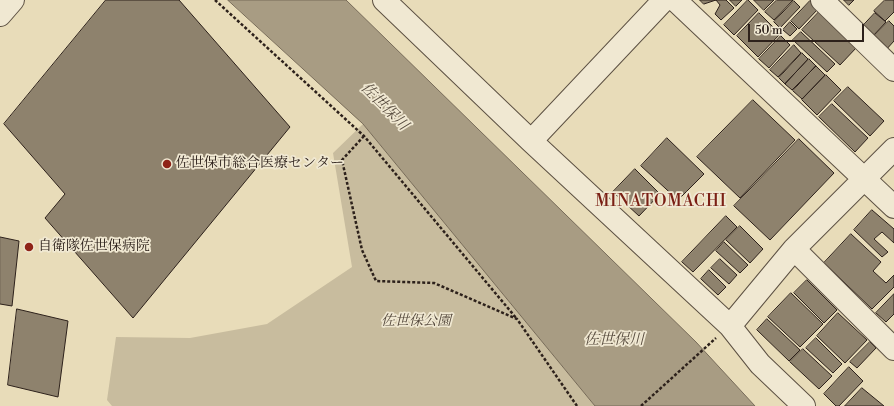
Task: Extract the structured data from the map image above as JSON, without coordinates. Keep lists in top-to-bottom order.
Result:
{
  "districts": ["MINATOMACHI"],
  "water": ["佐世保川"],
  "parks": ["佐世保公園"],
  "places": ["佐世保市総合医療センター", "自衛隊佐世保病院"],
  "scale_bar": "50 m"
}
